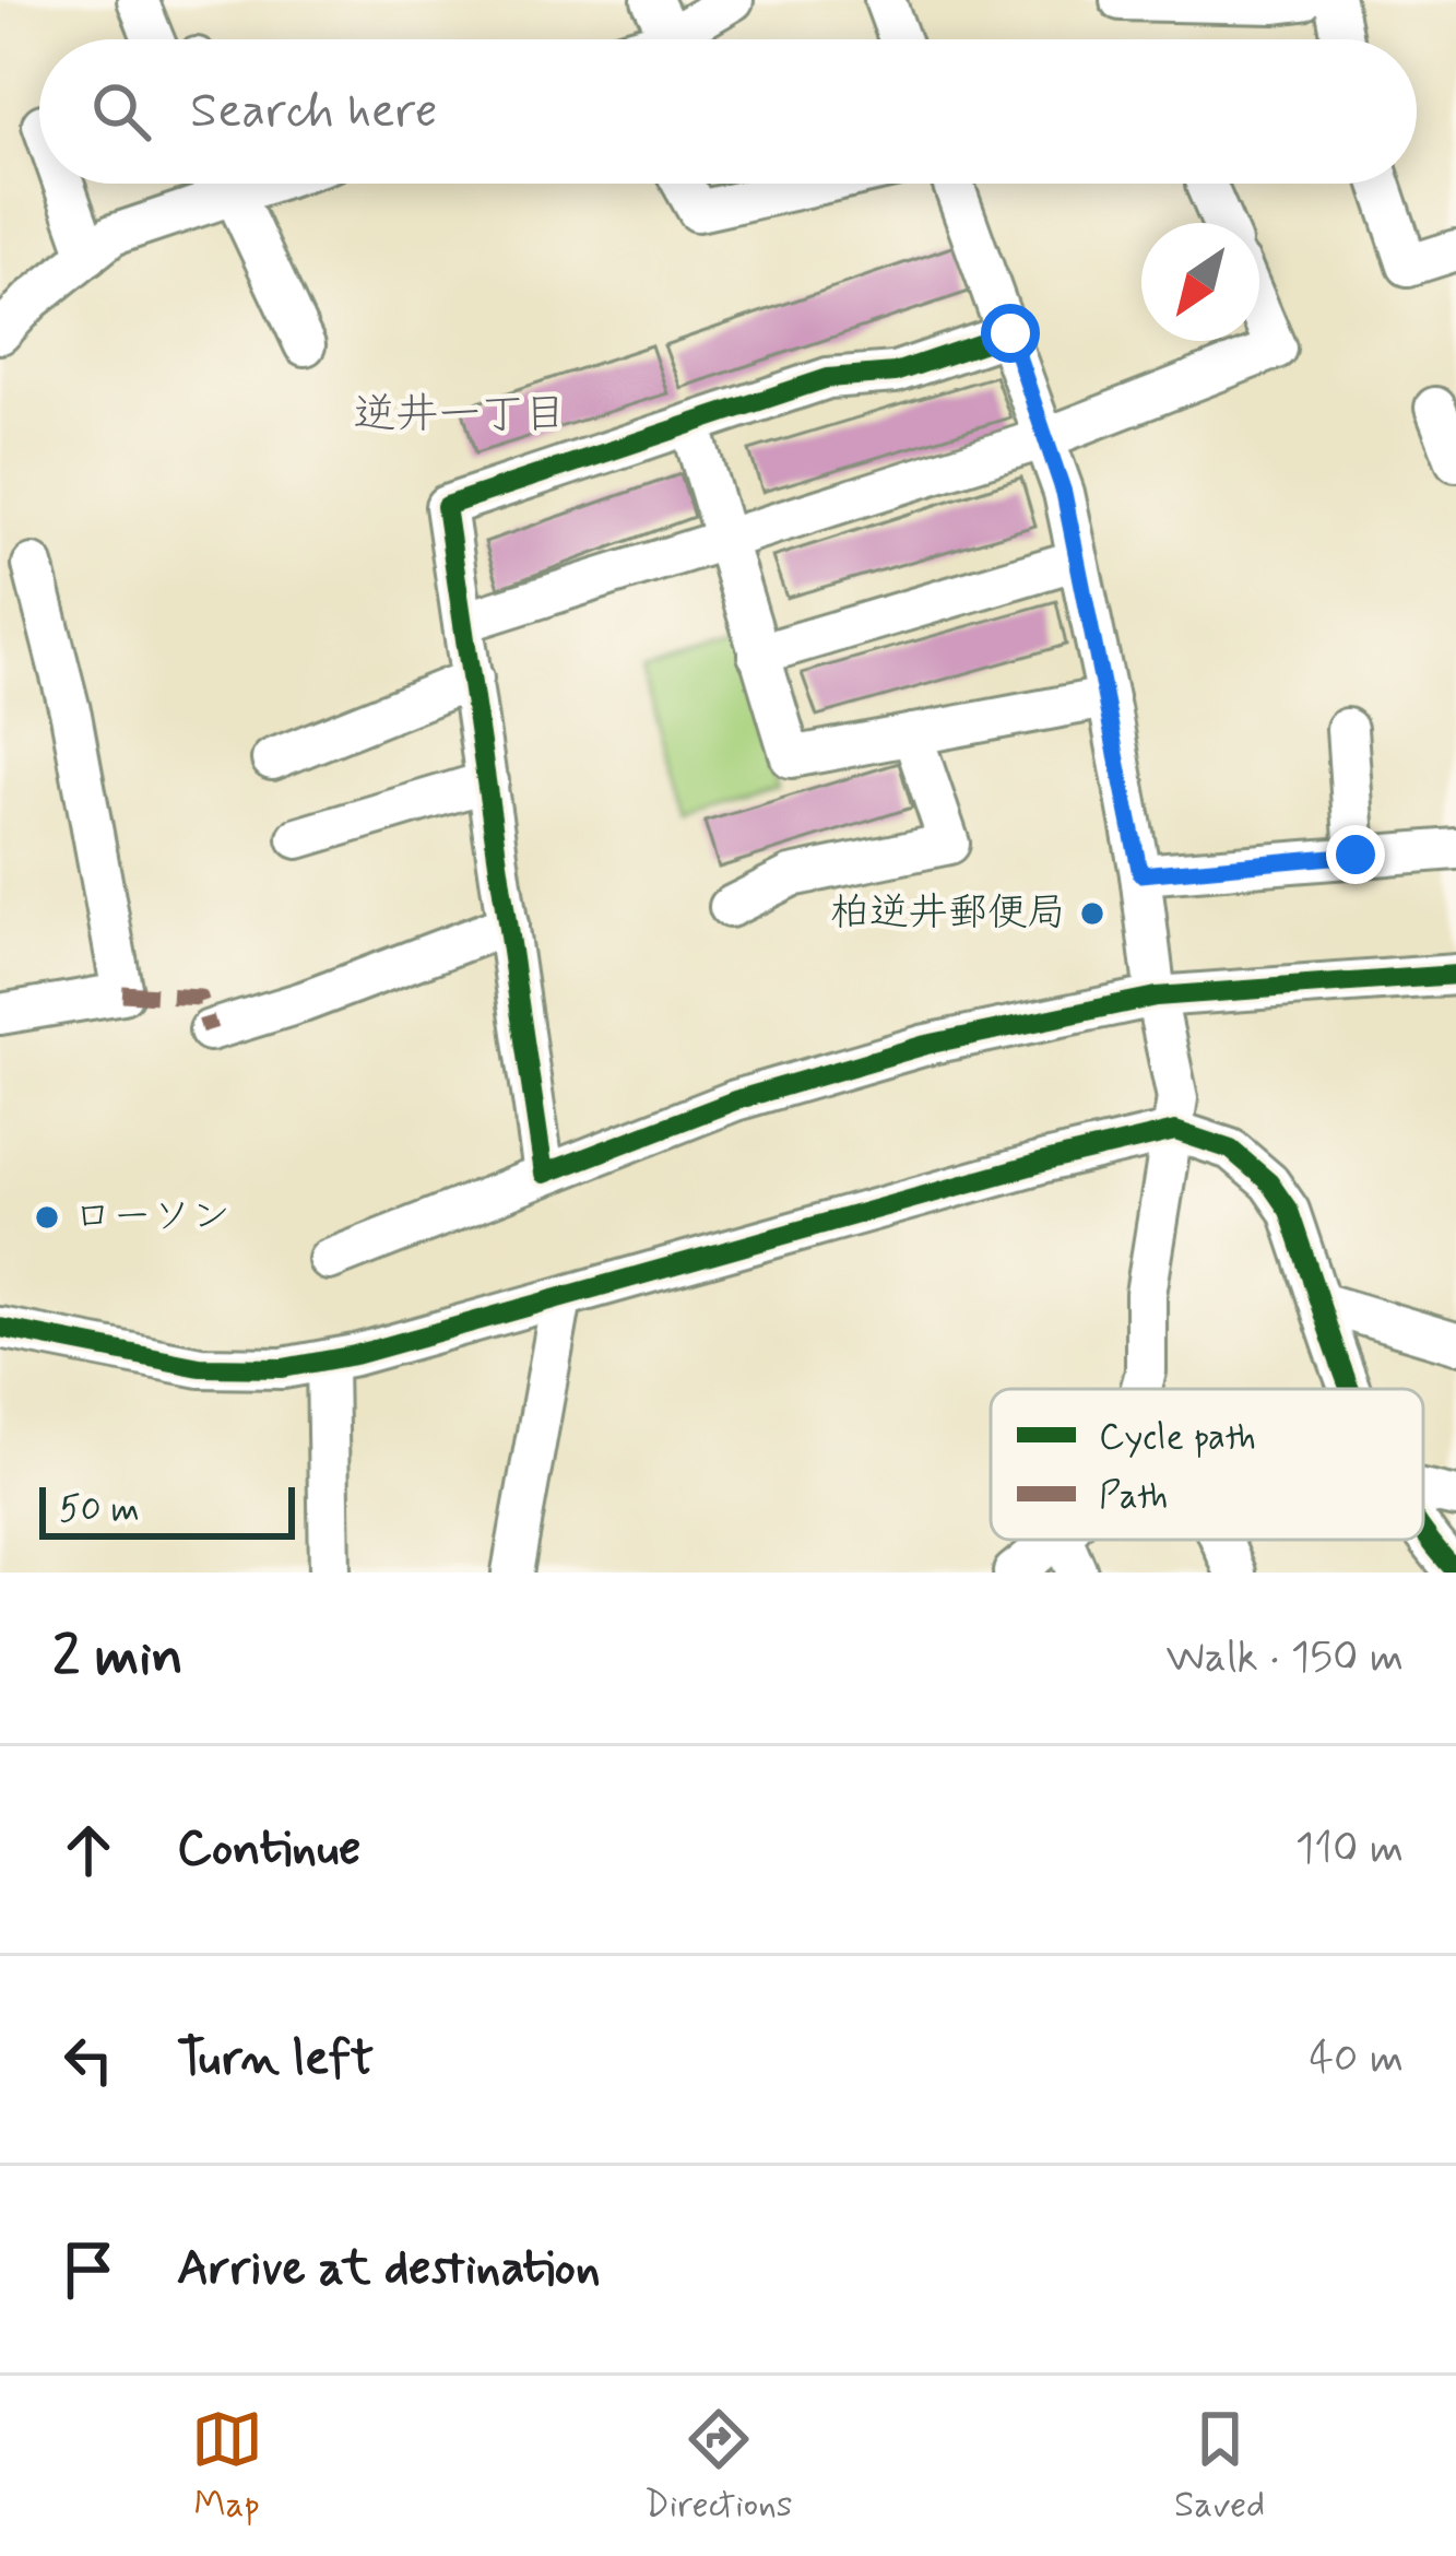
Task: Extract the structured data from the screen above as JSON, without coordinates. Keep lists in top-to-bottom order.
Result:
{
  "districts": ["逆井一丁目"],
  "places": ["柏逆井郵便局", "ローソン"],
  "legend": ["Cycle path", "Path"],
  "scale_bar": "50 m",
  "north": "bottom left",
  "page": {
    "search": "Search here",
    "scale": "50 m",
    "heading": ["2 min", "Walk · 150 m"],
    "list": [
      ["Continue", "110 m"],
      ["Turn left", "40 m"],
      "Arrive at destination"
    ],
    "nav": ["Map", "Directions", "Saved"]
  }
}
